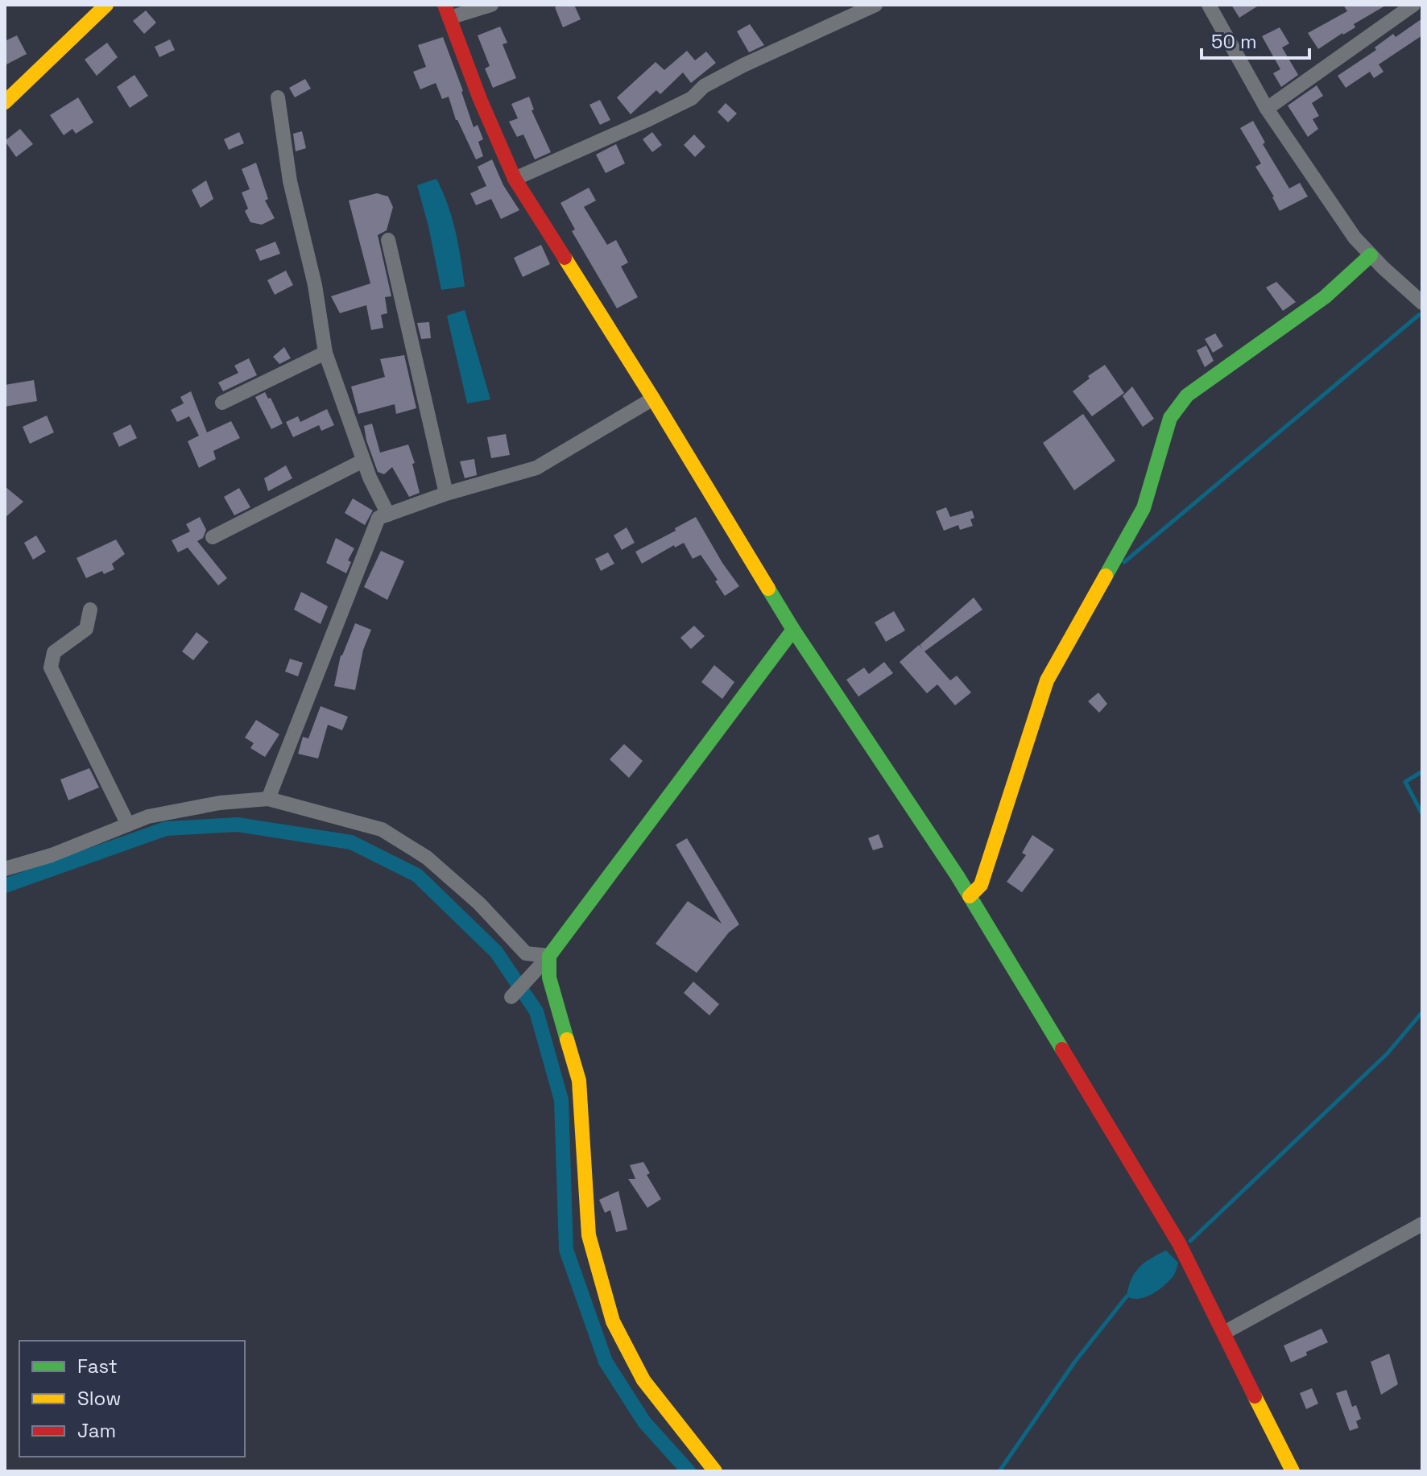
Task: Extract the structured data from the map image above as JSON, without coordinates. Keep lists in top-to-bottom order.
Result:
{
  "legend": ["Fast", "Slow", "Jam"],
  "scale_bar": "50 m"
}
